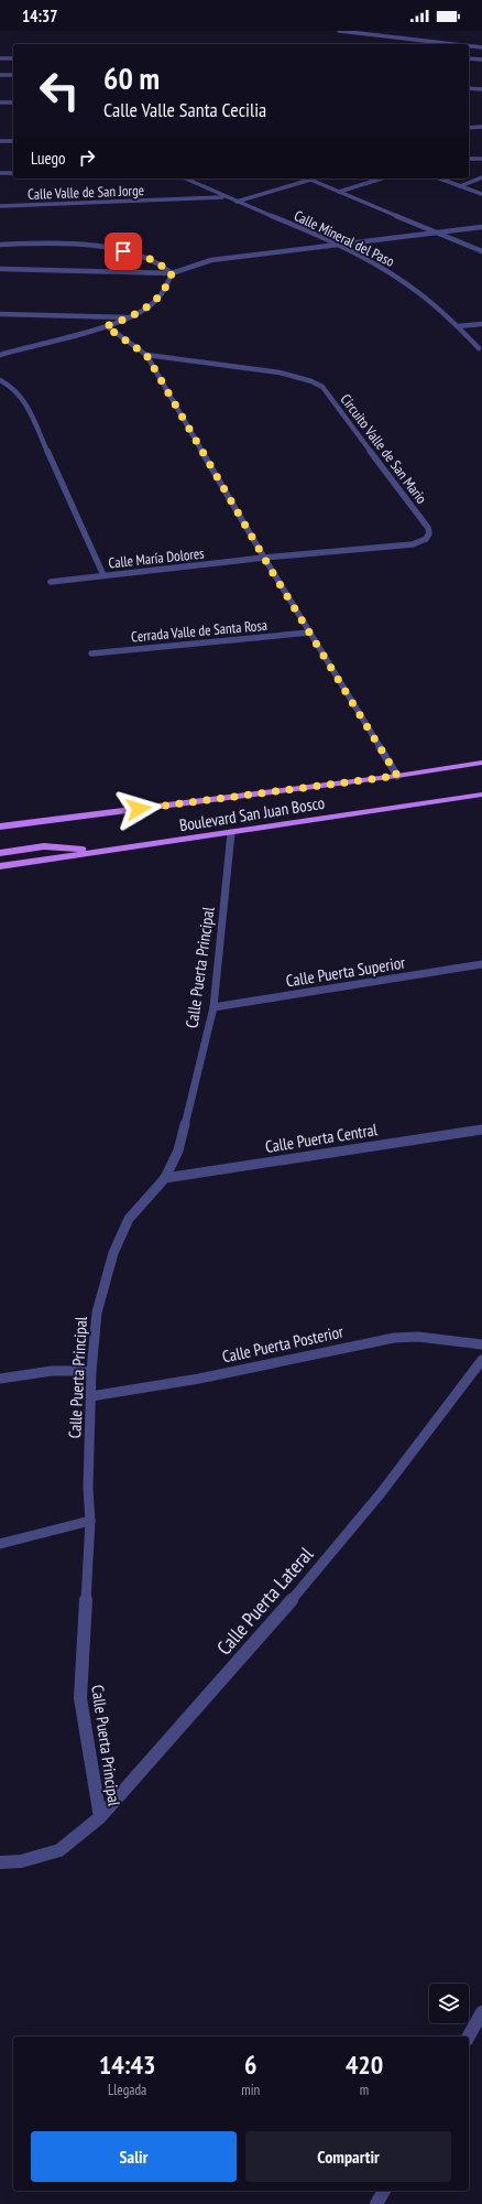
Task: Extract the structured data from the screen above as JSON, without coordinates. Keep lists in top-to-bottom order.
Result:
{
  "streets": {
    "main road": ["Boulevard San Juan Bosco"],
    "street": [
      "Calle Valle de San Jorge",
      "Calle Mineral del Paso",
      "Circuito Valle de San Mario",
      "Calle María Dolores",
      "Cerrada Valle de Santa Rosa",
      "Calle Puerta Principal",
      "Calle Puerta Superior",
      "Calle Puerta Central",
      "Calle Puerta Posterior",
      "Calle Puerta Lateral"
    ]
  },
  "crossings": [
    ["Calle Valle de San Jorge", "Calle Mineral del Paso"],
    ["Circuito Valle de San Mario", "Calle María Dolores"],
    ["Boulevard San Juan Bosco", "Calle Puerta Principal"],
    ["Calle Puerta Principal", "Calle Puerta Superior"],
    ["Calle Puerta Principal", "Calle Puerta Central"],
    ["Calle Puerta Principal", "Calle Puerta Posterior"],
    ["Calle Puerta Principal", "Calle Puerta Lateral"]
  ],
  "page": {
    "status": "14:37",
    "turn": ["60 m", "Calle Valle Santa Cecilia"],
    "then": "Luego",
    "eta": [
      "14:43",
      "Llegada",
      "6",
      "min",
      "420",
      "m"
    ],
    "buttons": ["Salir", "Compartir"]
  }
}
